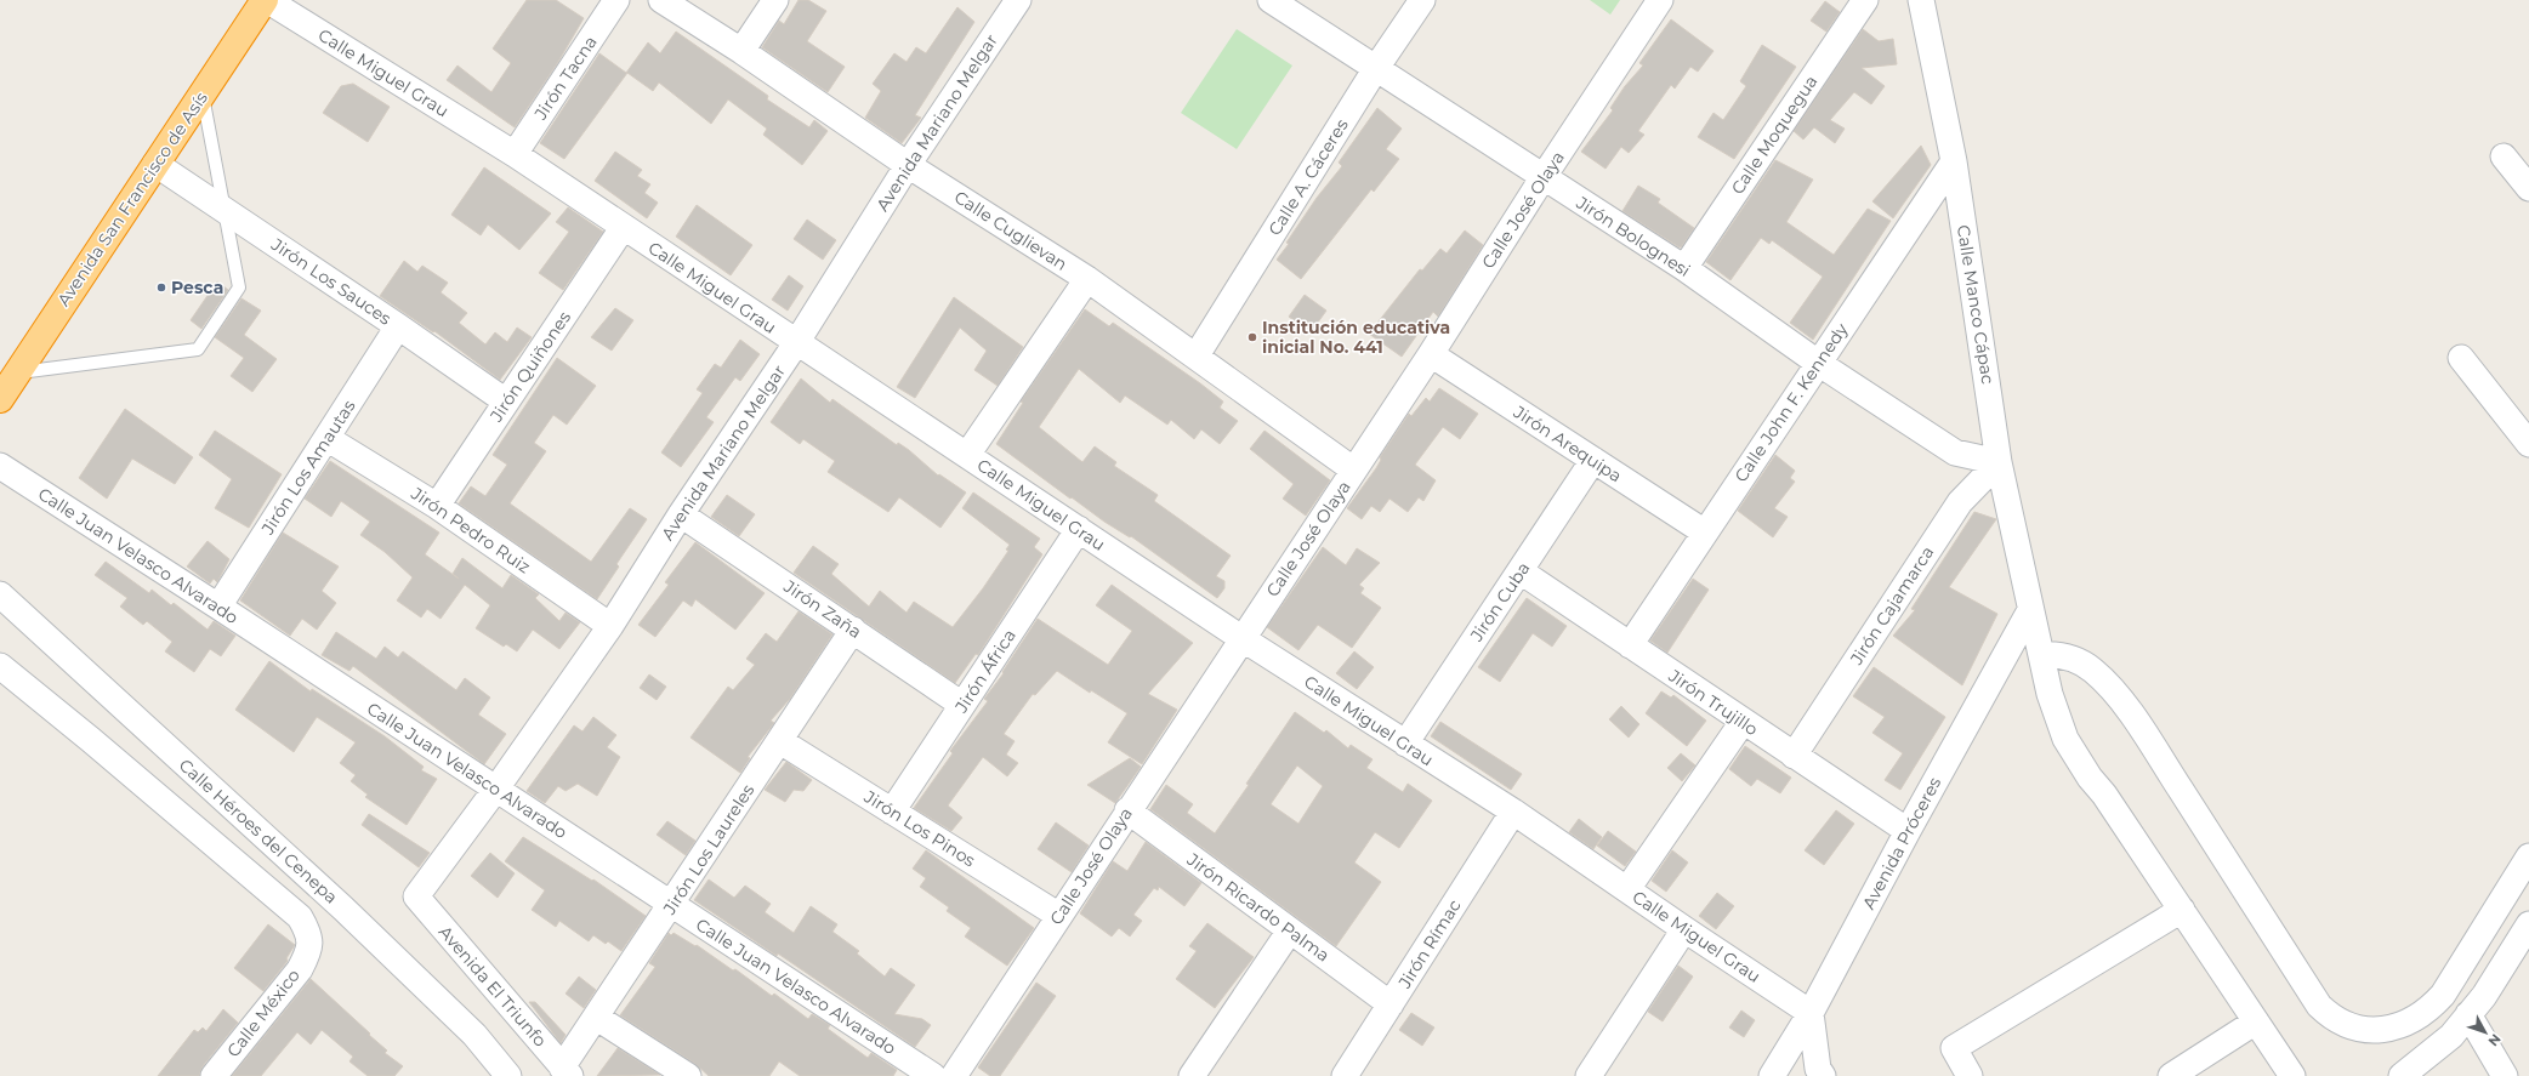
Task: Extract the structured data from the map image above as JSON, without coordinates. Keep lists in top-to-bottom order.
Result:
{
  "streets": {
    "highway": ["Avenida San Francisco de Asís"],
    "street": [
      "Calle Miguel Grau",
      "Jirón Tacna",
      "Avenida Mariano Melgar",
      "Calle Moquegua",
      "Calle A. Cáceres",
      "Calle José Olaya",
      "Calle Cuglievan",
      "Jirón Bolognesi",
      "Jirón Los Sauces",
      "Calle Manco Cápac",
      "Jirón Quiñones",
      "Calle John F. Kennedy",
      "Jirón Arequipa",
      "Jirón Los Amautas",
      "Jirón Pedro Ruiz",
      "Calle Juan Velasco Alvarado",
      "Jirón Cuba",
      "Jirón Cajamarca",
      "Jirón Zaña",
      "Jirón África",
      "Jirón Trujillo",
      "Jirón Los Pinos",
      "Calle Héroes del Cenepa",
      "Avenida Próceres",
      "Jirón Los Laureles",
      "Jirón Ricardo Palma",
      "Jirón Rímac",
      "Avenida El Triunfo",
      "Calle México"
    ]
  },
  "crossings": [
    ["Calle Miguel Grau", "Jirón Tacna"],
    ["Calle Miguel Grau", "Avenida Mariano Melgar"],
    ["Calle Miguel Grau", "Avenida San Francisco de Asís"],
    ["Calle Miguel Grau", "Calle José Olaya"],
    ["Calle Miguel Grau", "Jirón Quiñones"],
    ["Calle Miguel Grau", "Jirón Cuba"],
    ["Calle Miguel Grau", "Jirón África"],
    ["Calle Miguel Grau", "Avenida Próceres"],
    ["Calle Miguel Grau", "Jirón Rímac"],
    ["Avenida Mariano Melgar", "Calle Cuglievan"],
    ["Avenida Mariano Melgar", "Jirón Pedro Ruiz"],
    ["Avenida Mariano Melgar", "Calle Juan Velasco Alvarado"],
    ["Avenida Mariano Melgar", "Jirón Zaña"],
    ["Avenida Mariano Melgar", "Avenida El Triunfo"],
    ["Calle Moquegua", "Jirón Bolognesi"],
    ["Calle A. Cáceres", "Calle Cuglievan"],
    ["Calle A. Cáceres", "Jirón Bolognesi"],
    ["Avenida San Francisco de Asís", "Jirón Los Sauces"],
    ["Calle José Olaya", "Calle Cuglievan"],
    ["Calle José Olaya", "Jirón Bolognesi"],
    ["Calle José Olaya", "Jirón Arequipa"],
    ["Calle José Olaya", "Jirón Los Pinos"],
    ["Calle José Olaya", "Jirón Ricardo Palma"],
    ["Jirón Bolognesi", "Calle Manco Cápac"],
    ["Jirón Bolognesi", "Calle John F. Kennedy"],
    ["Jirón Bolognesi", "Jirón Cajamarca"],
    ["Jirón Los Sauces", "Jirón Quiñones"],
    ["Jirón Los Sauces", "Jirón Los Amautas"],
    ["Calle Manco Cápac", "Calle John F. Kennedy"],
    ["Calle Manco Cápac", "Jirón Cajamarca"],
    ["Calle Manco Cápac", "Avenida Próceres"],
    ["Jirón Quiñones", "Jirón Pedro Ruiz"],
    ["Calle John F. Kennedy", "Jirón Arequipa"],
    ["Calle John F. Kennedy", "Jirón Trujillo"],
    ["Jirón Arequipa", "Jirón Cuba"],
    ["Jirón Los Amautas", "Jirón Pedro Ruiz"],
    ["Jirón Los Amautas", "Calle Juan Velasco Alvarado"],
    ["Calle Juan Velasco Alvarado", "Jirón Los Laureles"],
    ["Jirón Cuba", "Jirón Trujillo"],
    ["Jirón Cajamarca", "Jirón Trujillo"],
    ["Jirón Zaña", "Jirón África"],
    ["Jirón Zaña", "Jirón Los Laureles"],
    ["Jirón África", "Jirón Los Pinos"],
    ["Jirón Trujillo", "Avenida Próceres"],
    ["Jirón Los Pinos", "Jirón Los Laureles"],
    ["Jirón Los Laureles", "Avenida El Triunfo"],
    ["Jirón Ricardo Palma", "Jirón Rímac"]
  ],
  "places": ["Pesca", "Institución educativa inicial No. 441"],
  "north": "bottom right"
}
